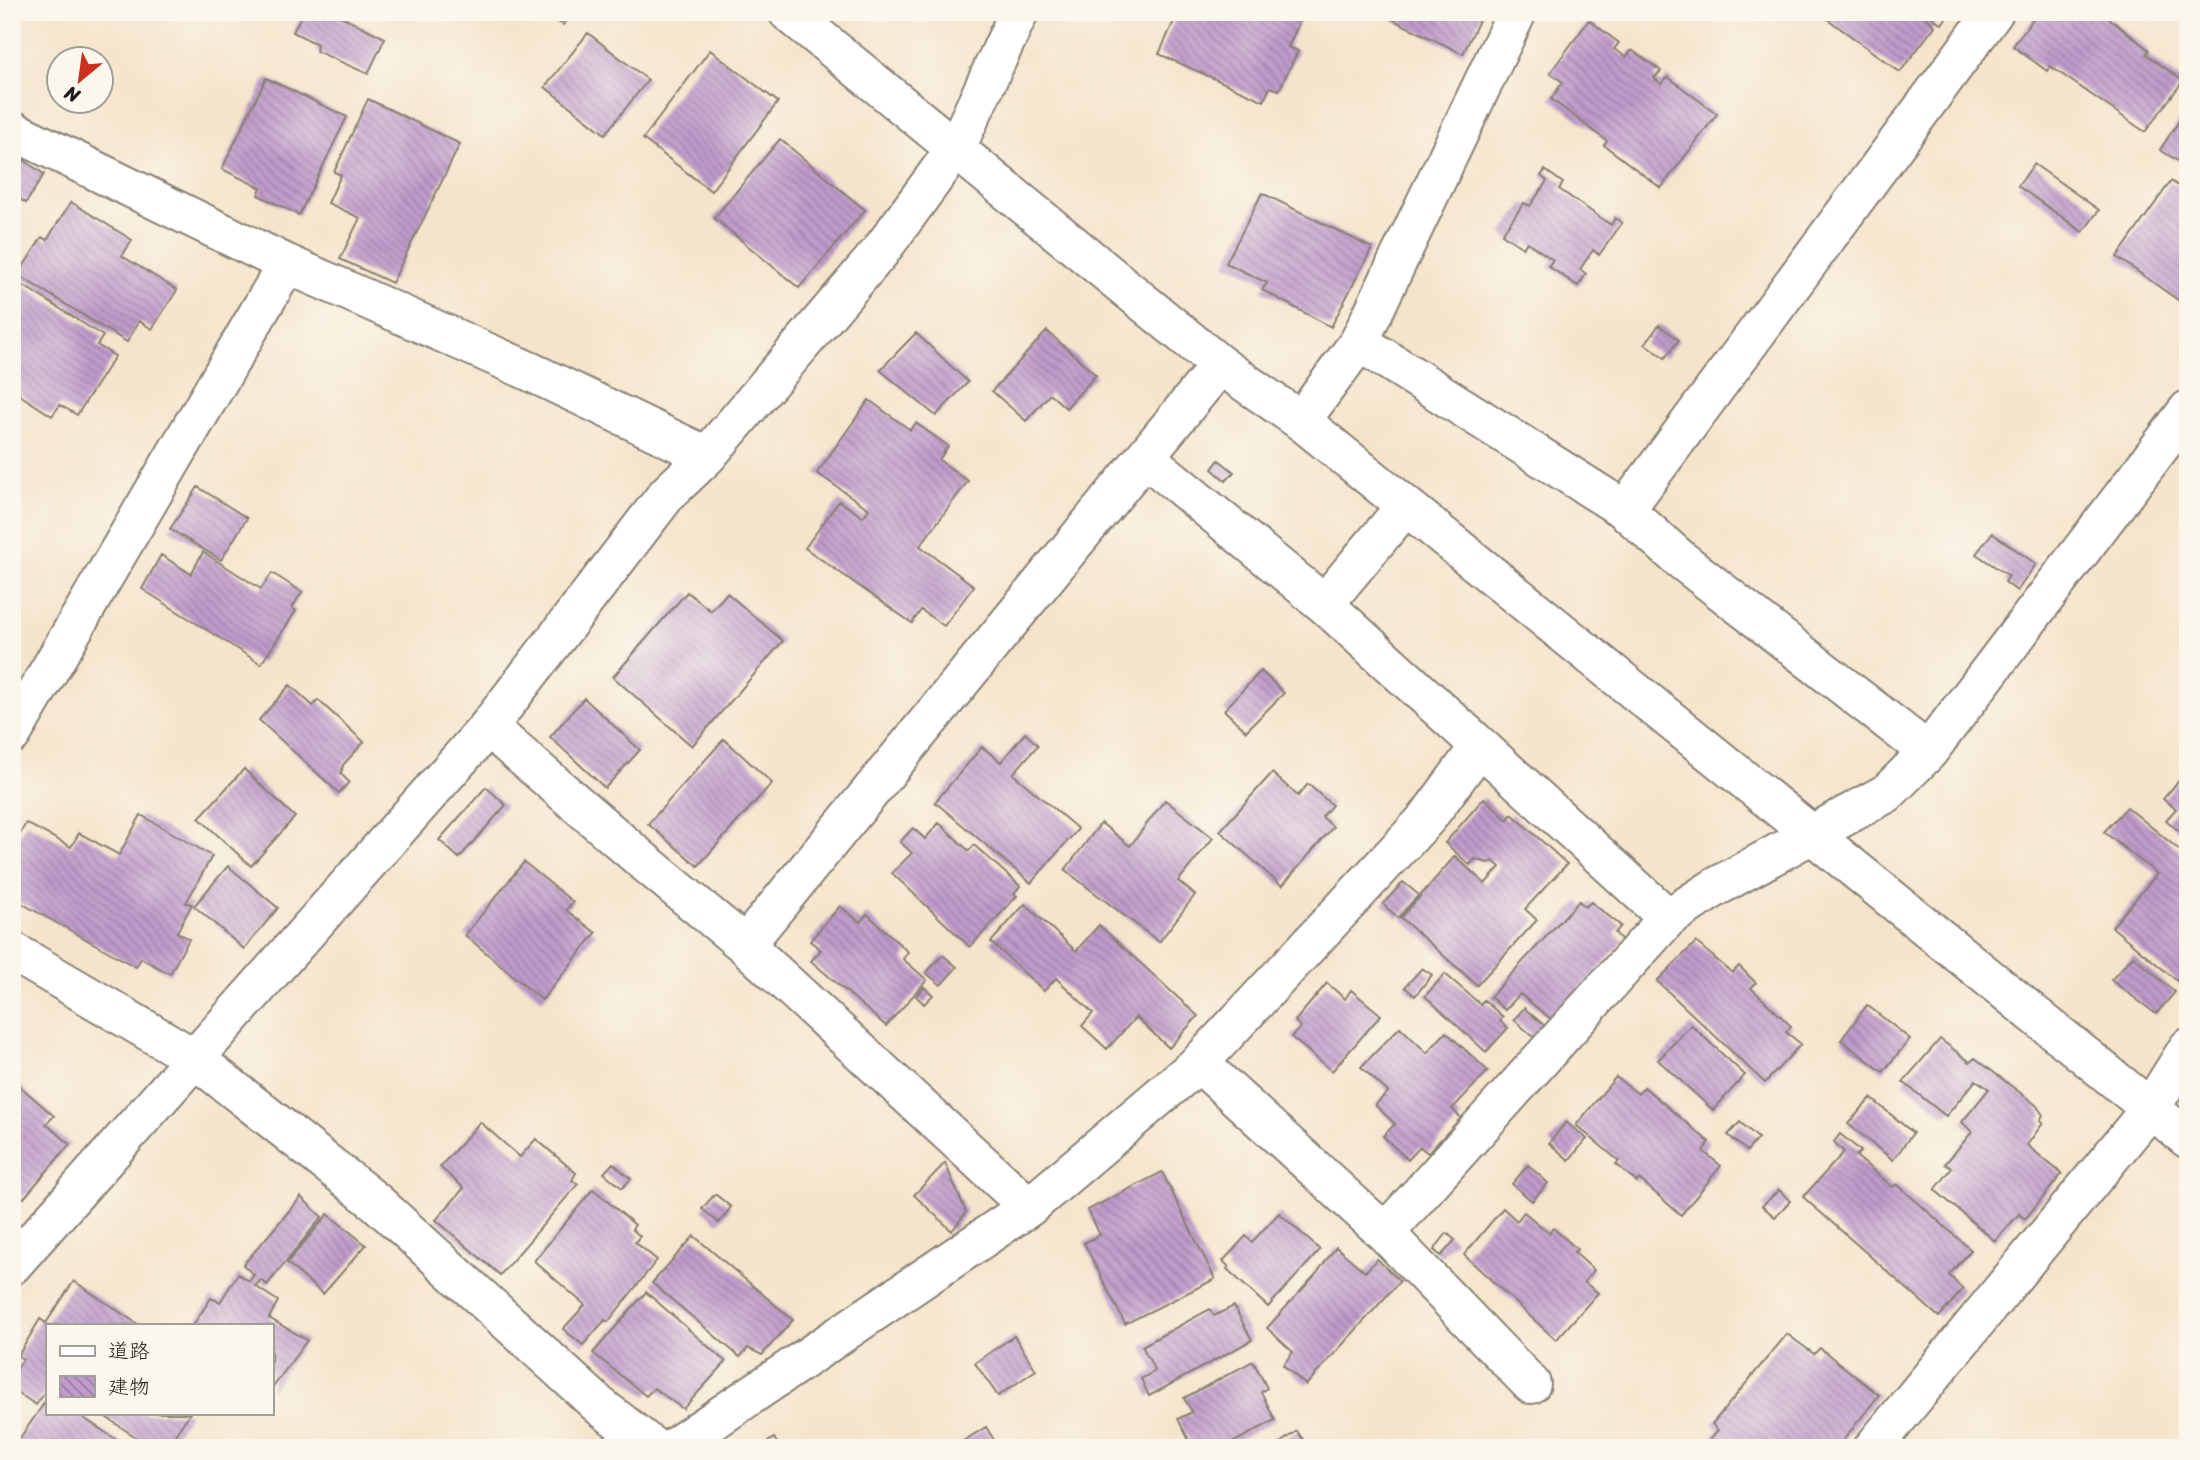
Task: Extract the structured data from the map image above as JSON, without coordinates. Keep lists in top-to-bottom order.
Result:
{
  "legend": ["道路", "建物"],
  "north": "bottom left"
}
